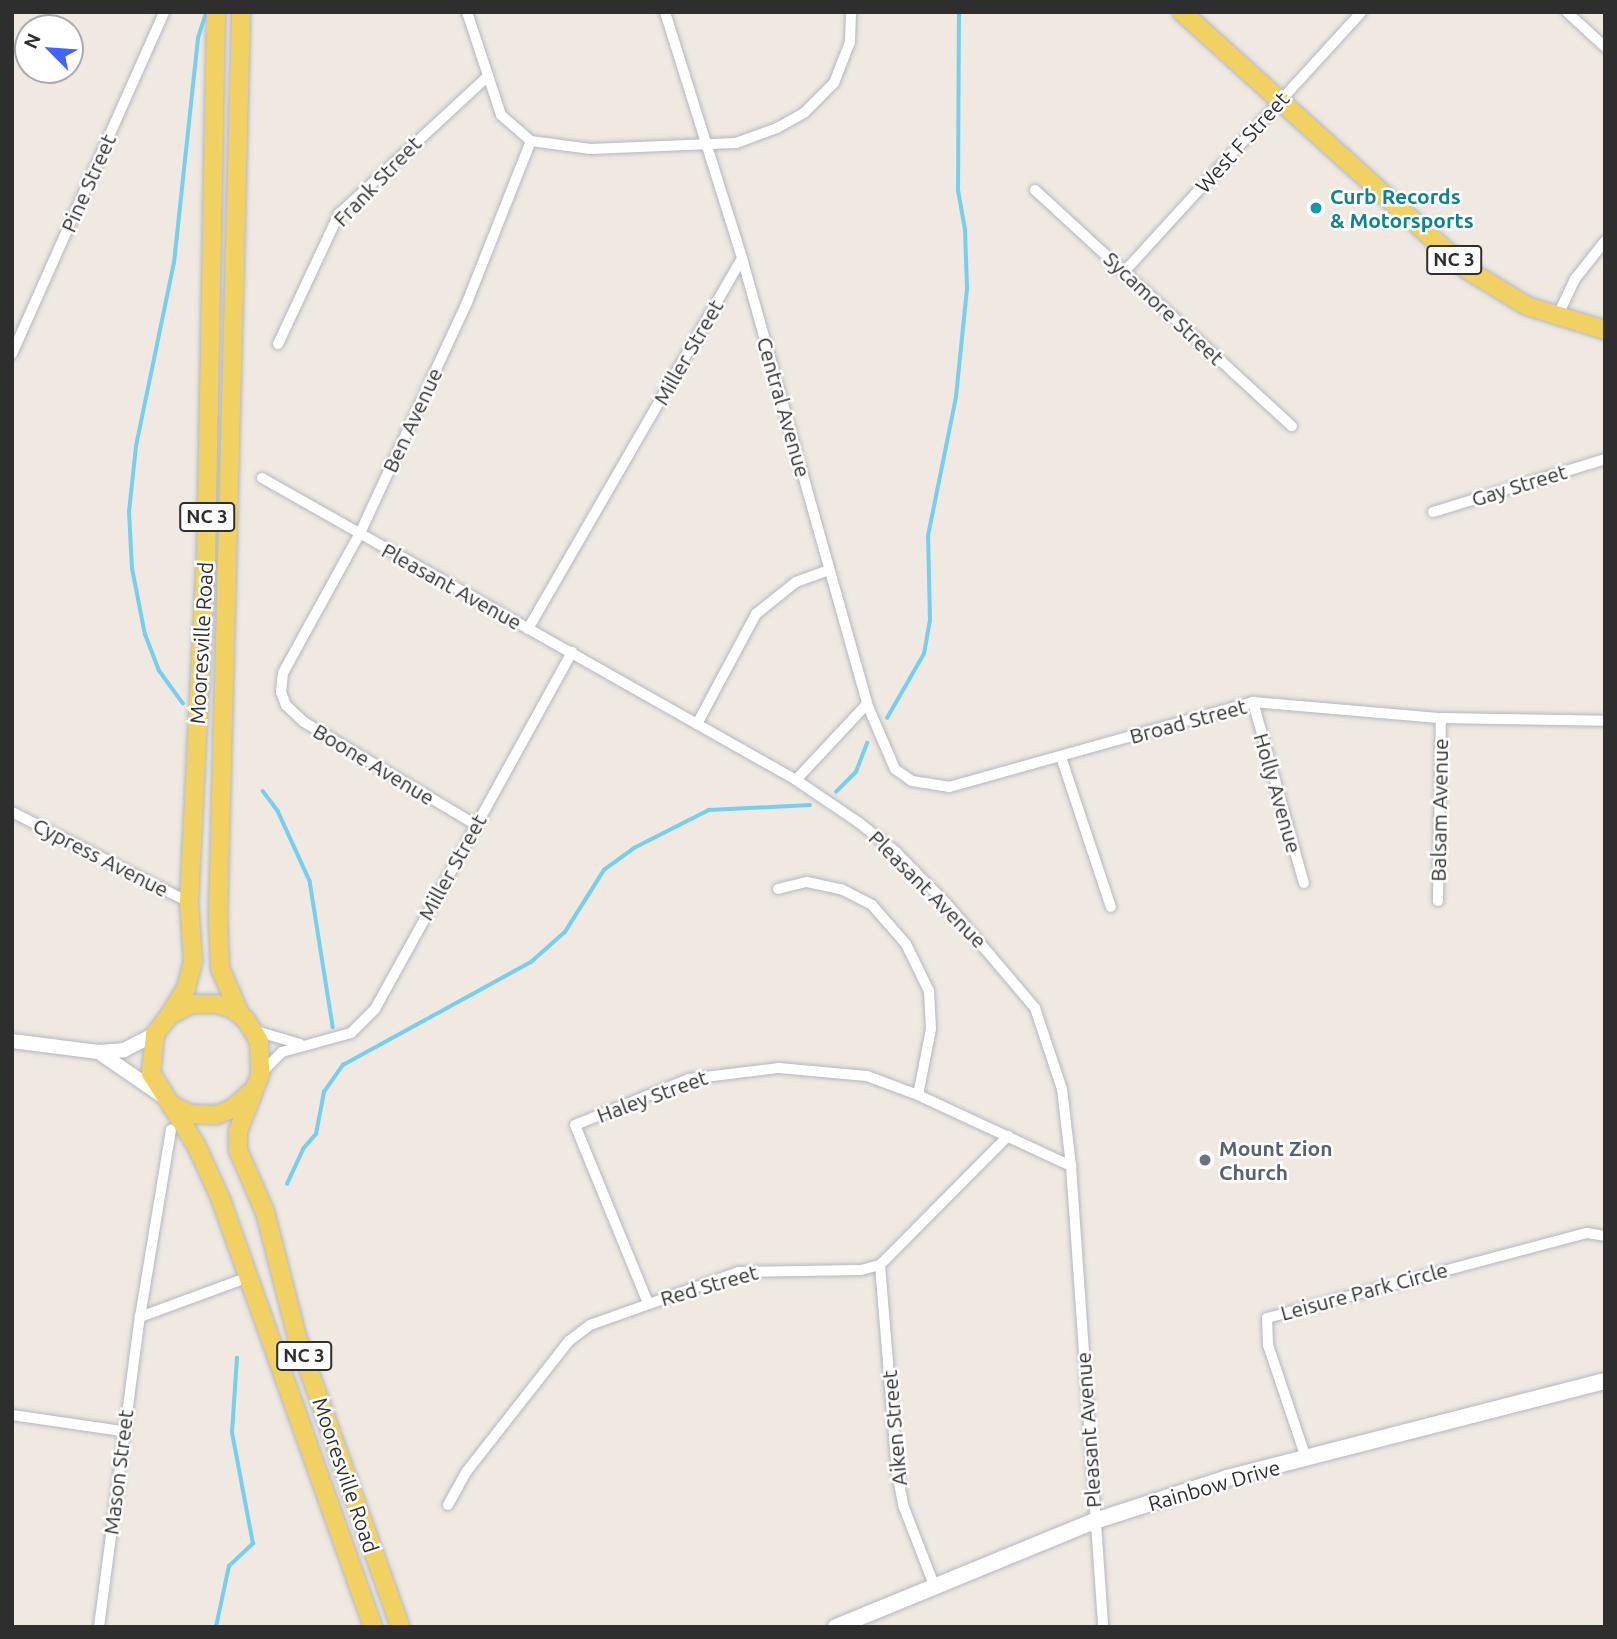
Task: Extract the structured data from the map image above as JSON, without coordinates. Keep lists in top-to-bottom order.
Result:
{
  "streets": {
    "main road": ["NC 3", "Mooresville Road", "Rainbow Drive"],
    "street": [
      "West F Street",
      "Frank Street",
      "Pine Street",
      "Sycamore Street",
      "Miller Street",
      "Central Avenue",
      "Ben Avenue",
      "Gay Street",
      "Pleasant Avenue",
      "Broad Street",
      "Boone Avenue",
      "Holly Avenue",
      "Balsam Avenue",
      "Cypress Avenue",
      "Haley Street",
      "Red Street",
      "Leisure Park Circle",
      "Aiken Street",
      "Mason Street"
    ]
  },
  "crossings": [
    ["West F Street", "NC 3"],
    ["West F Street", "Sycamore Street"],
    ["Miller Street", "Central Avenue"],
    ["Miller Street", "Pleasant Avenue"],
    ["Miller Street", "Mooresville Road"],
    ["Miller Street", "Boone Avenue"],
    ["Central Avenue", "Broad Street"],
    ["Ben Avenue", "Pleasant Avenue"],
    ["Ben Avenue", "Boone Avenue"],
    ["Pleasant Avenue", "Haley Street"],
    ["Pleasant Avenue", "Rainbow Drive"],
    ["Mooresville Road", "Cypress Avenue"],
    ["Broad Street", "Holly Avenue"],
    ["Broad Street", "Balsam Avenue"],
    ["Haley Street", "Red Street"],
    ["Red Street", "Aiken Street"],
    ["Leisure Park Circle", "Rainbow Drive"],
    ["Aiken Street", "Rainbow Drive"]
  ],
  "places": ["Curb Records & Motorsports", "Mount Zion Church"],
  "north": "top left"
}
